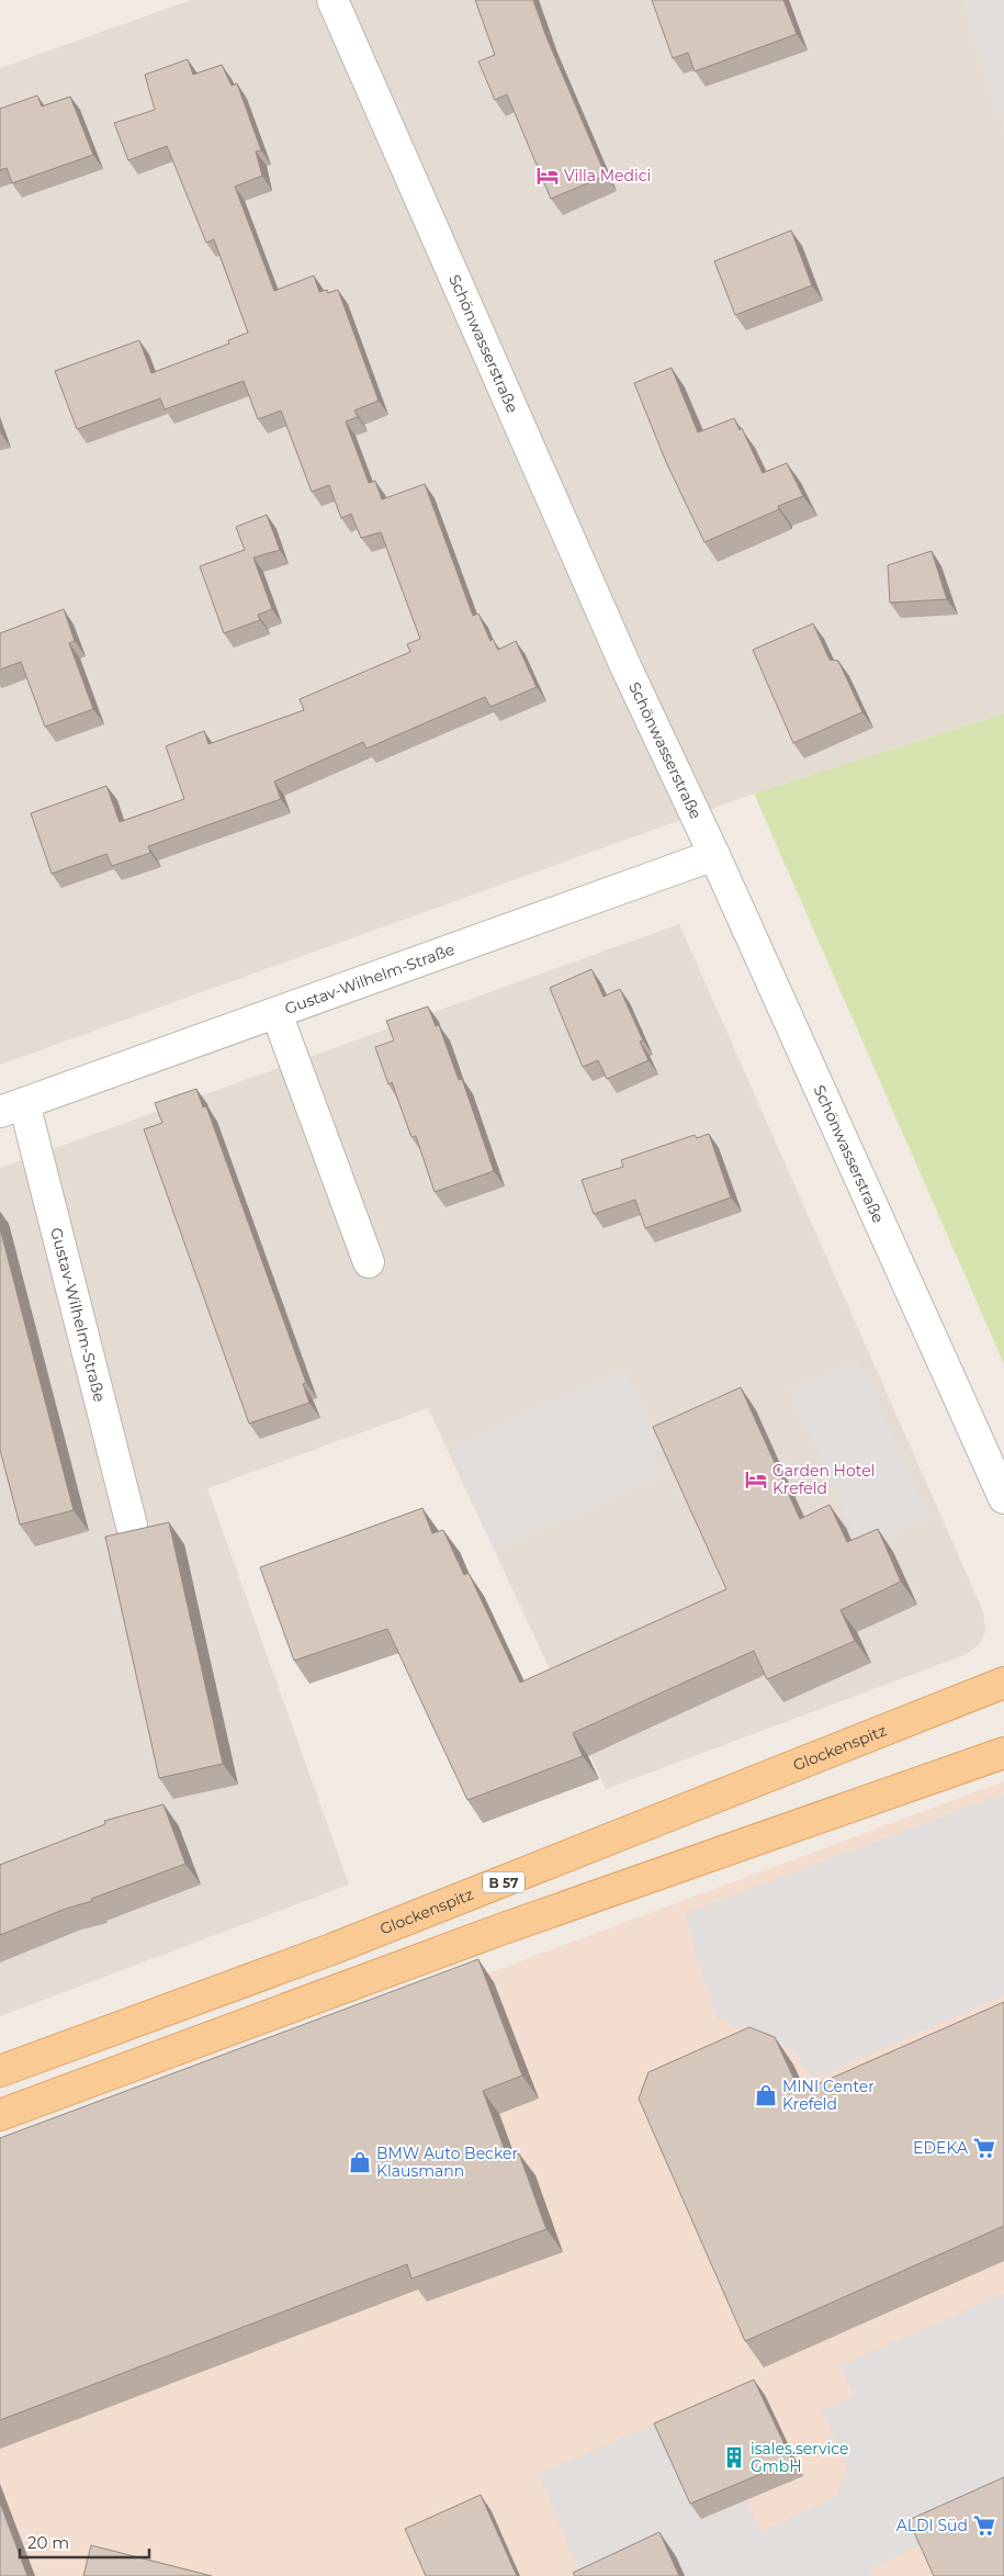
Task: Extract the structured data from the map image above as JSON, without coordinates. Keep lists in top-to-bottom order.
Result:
{
  "streets": {
    "main road": ["Glockenspitz", "B 57"],
    "street": ["Schönwasserstraße", "Gustav-Wilhelm-Straße"]
  },
  "crossings": [
    ["Schönwasserstraße", "Gustav-Wilhelm-Straße"]
  ],
  "places": {
    "hotel": ["Villa Medici", "Garden Hotel Krefeld"],
    "shop": ["MINI Center Krefeld", "BMW Auto Becker Klausmann"],
    "supermarket": ["EDEKA", "ALDI Süd"],
    "building": ["isales.service GmbH"]
  },
  "scale_bar": "20 m"
}
